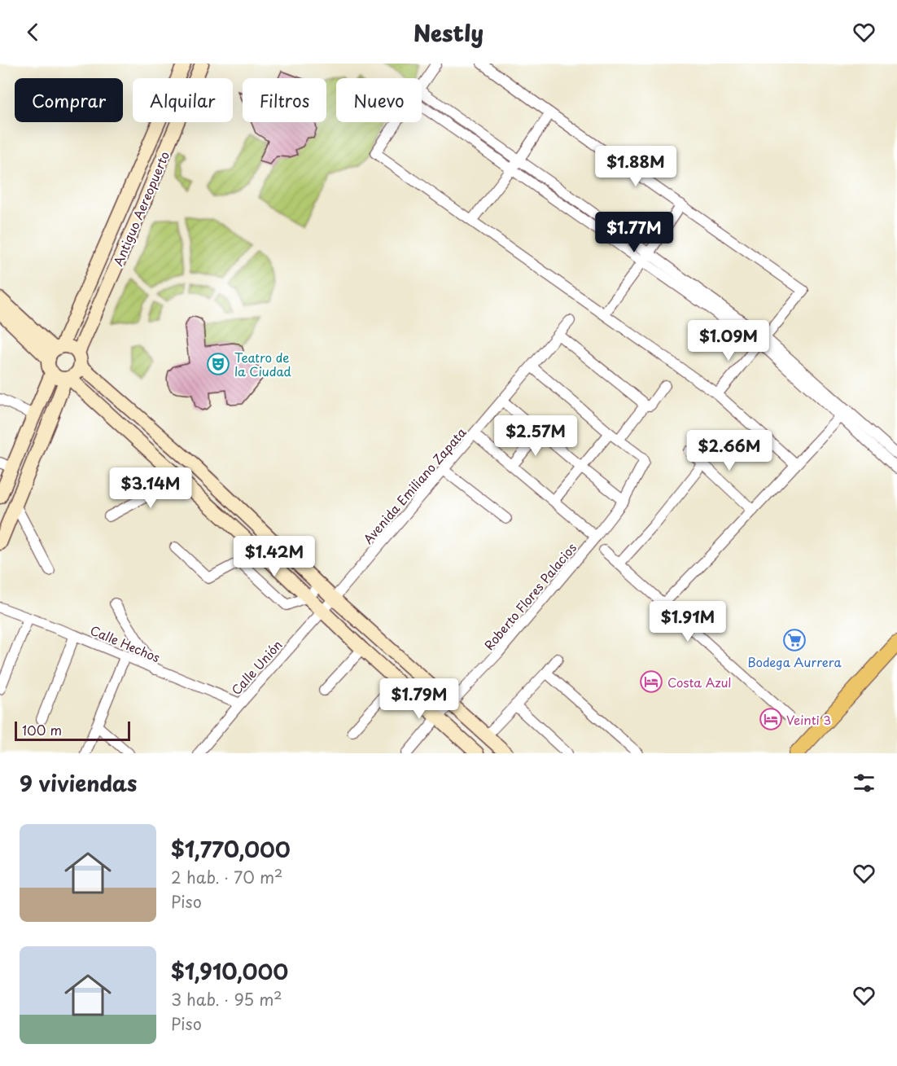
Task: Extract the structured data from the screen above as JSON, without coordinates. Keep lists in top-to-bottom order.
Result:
{
  "streets": {
    "main road": ["Antiguo Aereopuerto"],
    "street": [
      "Avenida Emiliano Zapata",
      "Roberto Flores Palacios",
      "Calle Hechos",
      "Calle Unión"
    ]
  },
  "crossings": [
    ["Avenida Emiliano Zapata", "Calle Unión"],
    ["Calle Hechos", "Calle Unión"]
  ],
  "places": {
    "theatre": ["Teatro de la Ciudad"],
    "supermarket": ["Bodega Aurrera"],
    "hotel": ["Costa Azul", "Veinti 3"]
  },
  "scale_bar": "100 m",
  "page": {
    "header": "Nestly",
    "chip": [
      "Comprar",
      "Alquilar",
      "Filtros",
      "Nuevo"
    ],
    "price": [
      "$1.88M",
      "$1.77M",
      "$1.09M",
      "$2.57M",
      "$2.66M",
      "$3.14M",
      "$1.42M",
      "$1.91M",
      "$1.79M"
    ],
    "scale": "100 m",
    "heading": "9 viviendas",
    "list": [
      {
        "name": "$1,770,000",
        "note": "2 hab. · 70 m² · Piso"
      },
      {
        "name": "$1,910,000",
        "note": "3 hab. · 95 m² · Piso"
      }
    ]
  }
}
